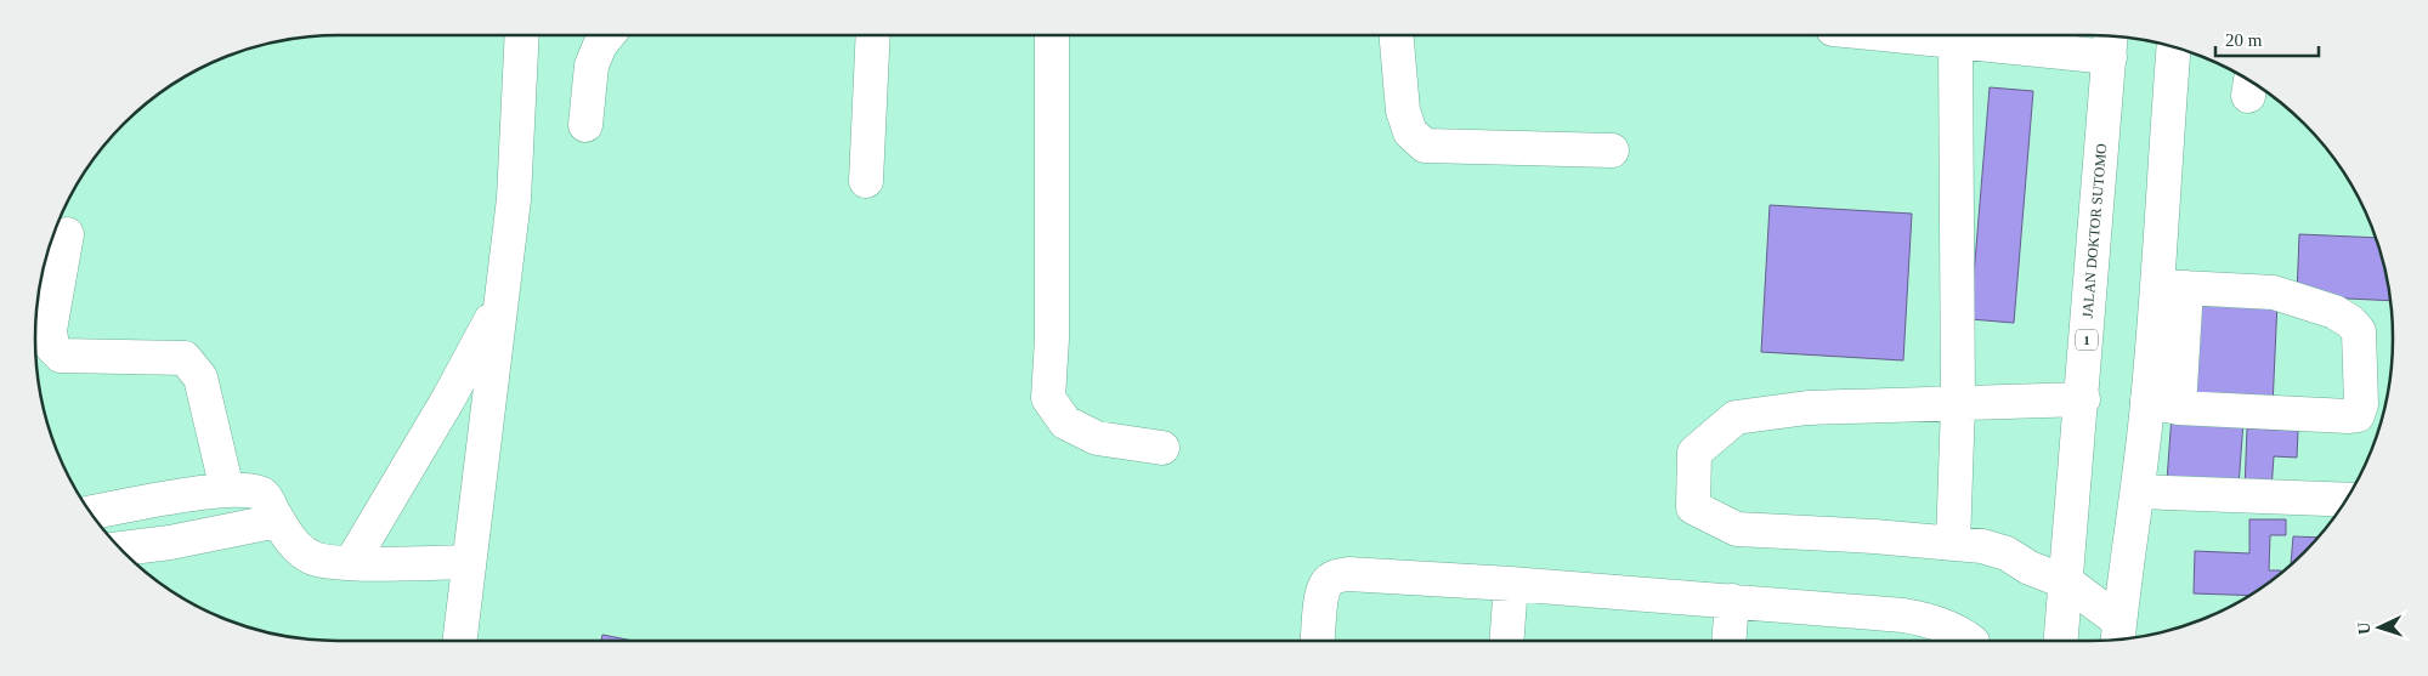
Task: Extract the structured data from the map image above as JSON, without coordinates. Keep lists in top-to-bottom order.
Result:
{
  "streets": {
    "main road": ["JALAN DOKTOR SUTOMO", "1"]
  },
  "scale_bar": "20 m",
  "north": "left"
}
